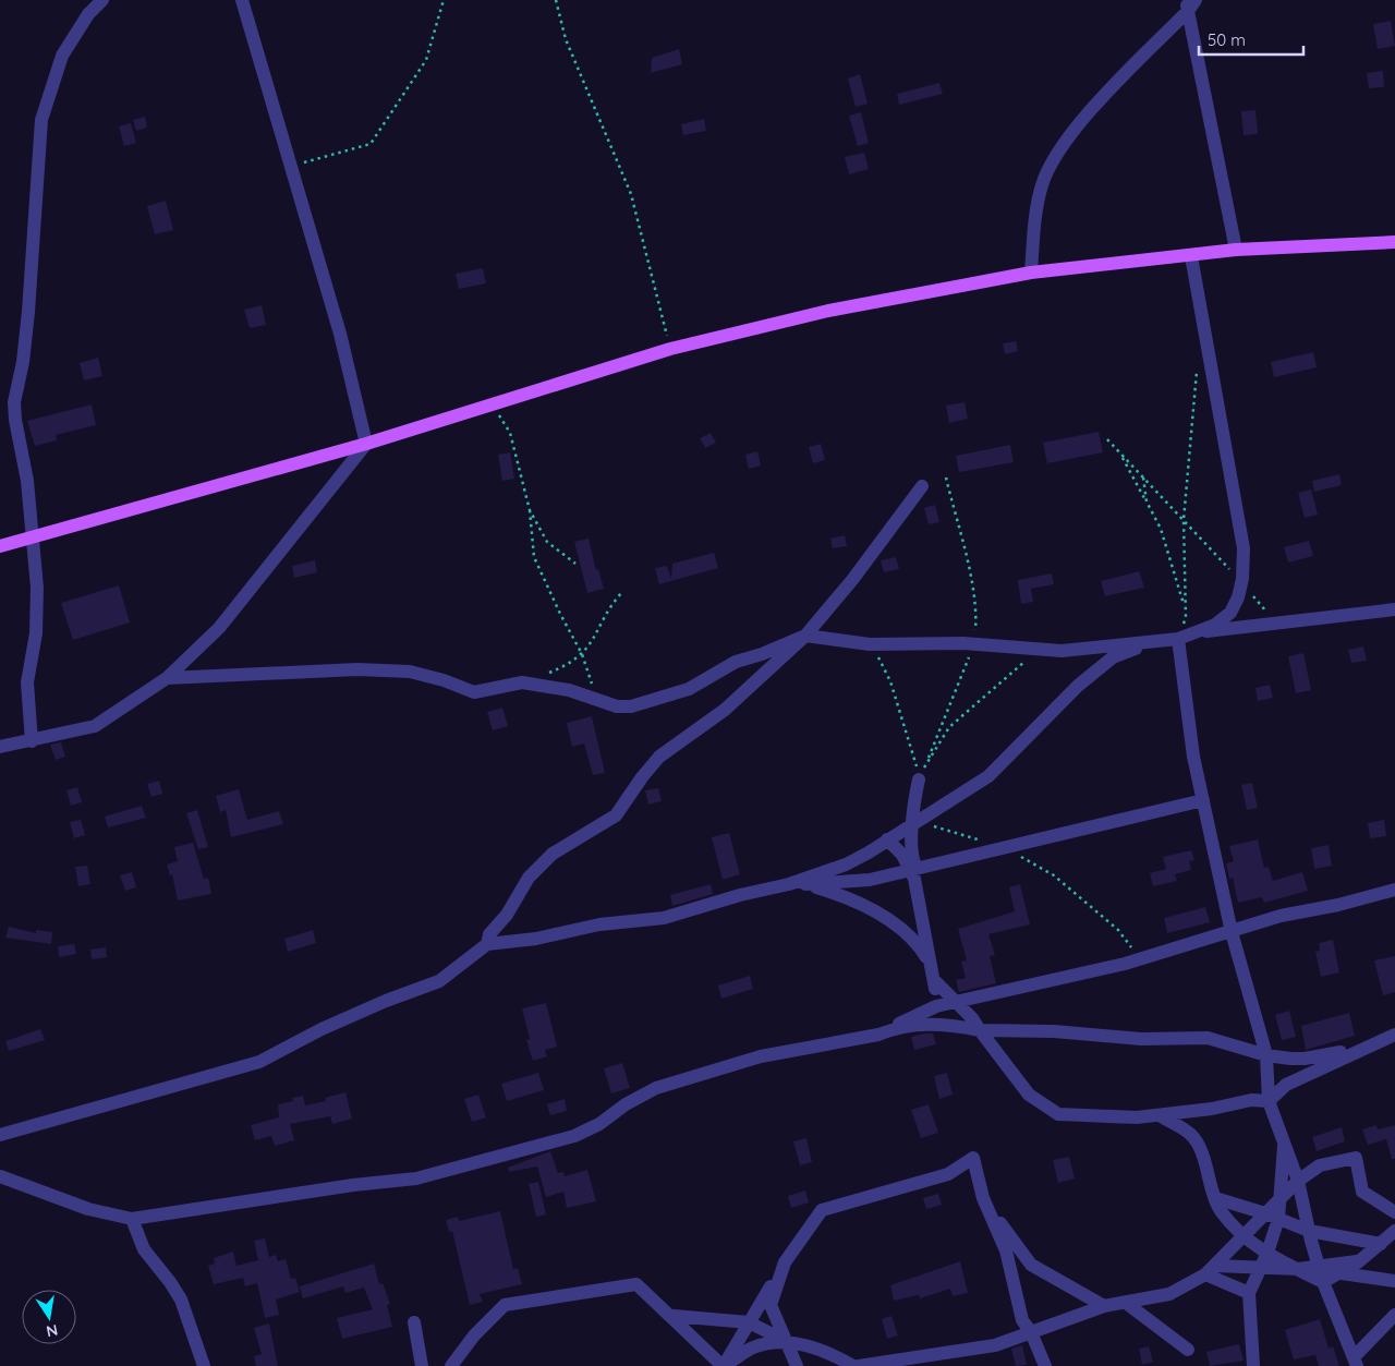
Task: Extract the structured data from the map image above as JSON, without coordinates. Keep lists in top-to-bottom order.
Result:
{
  "scale_bar": "50 m",
  "north": "bottom"
}
